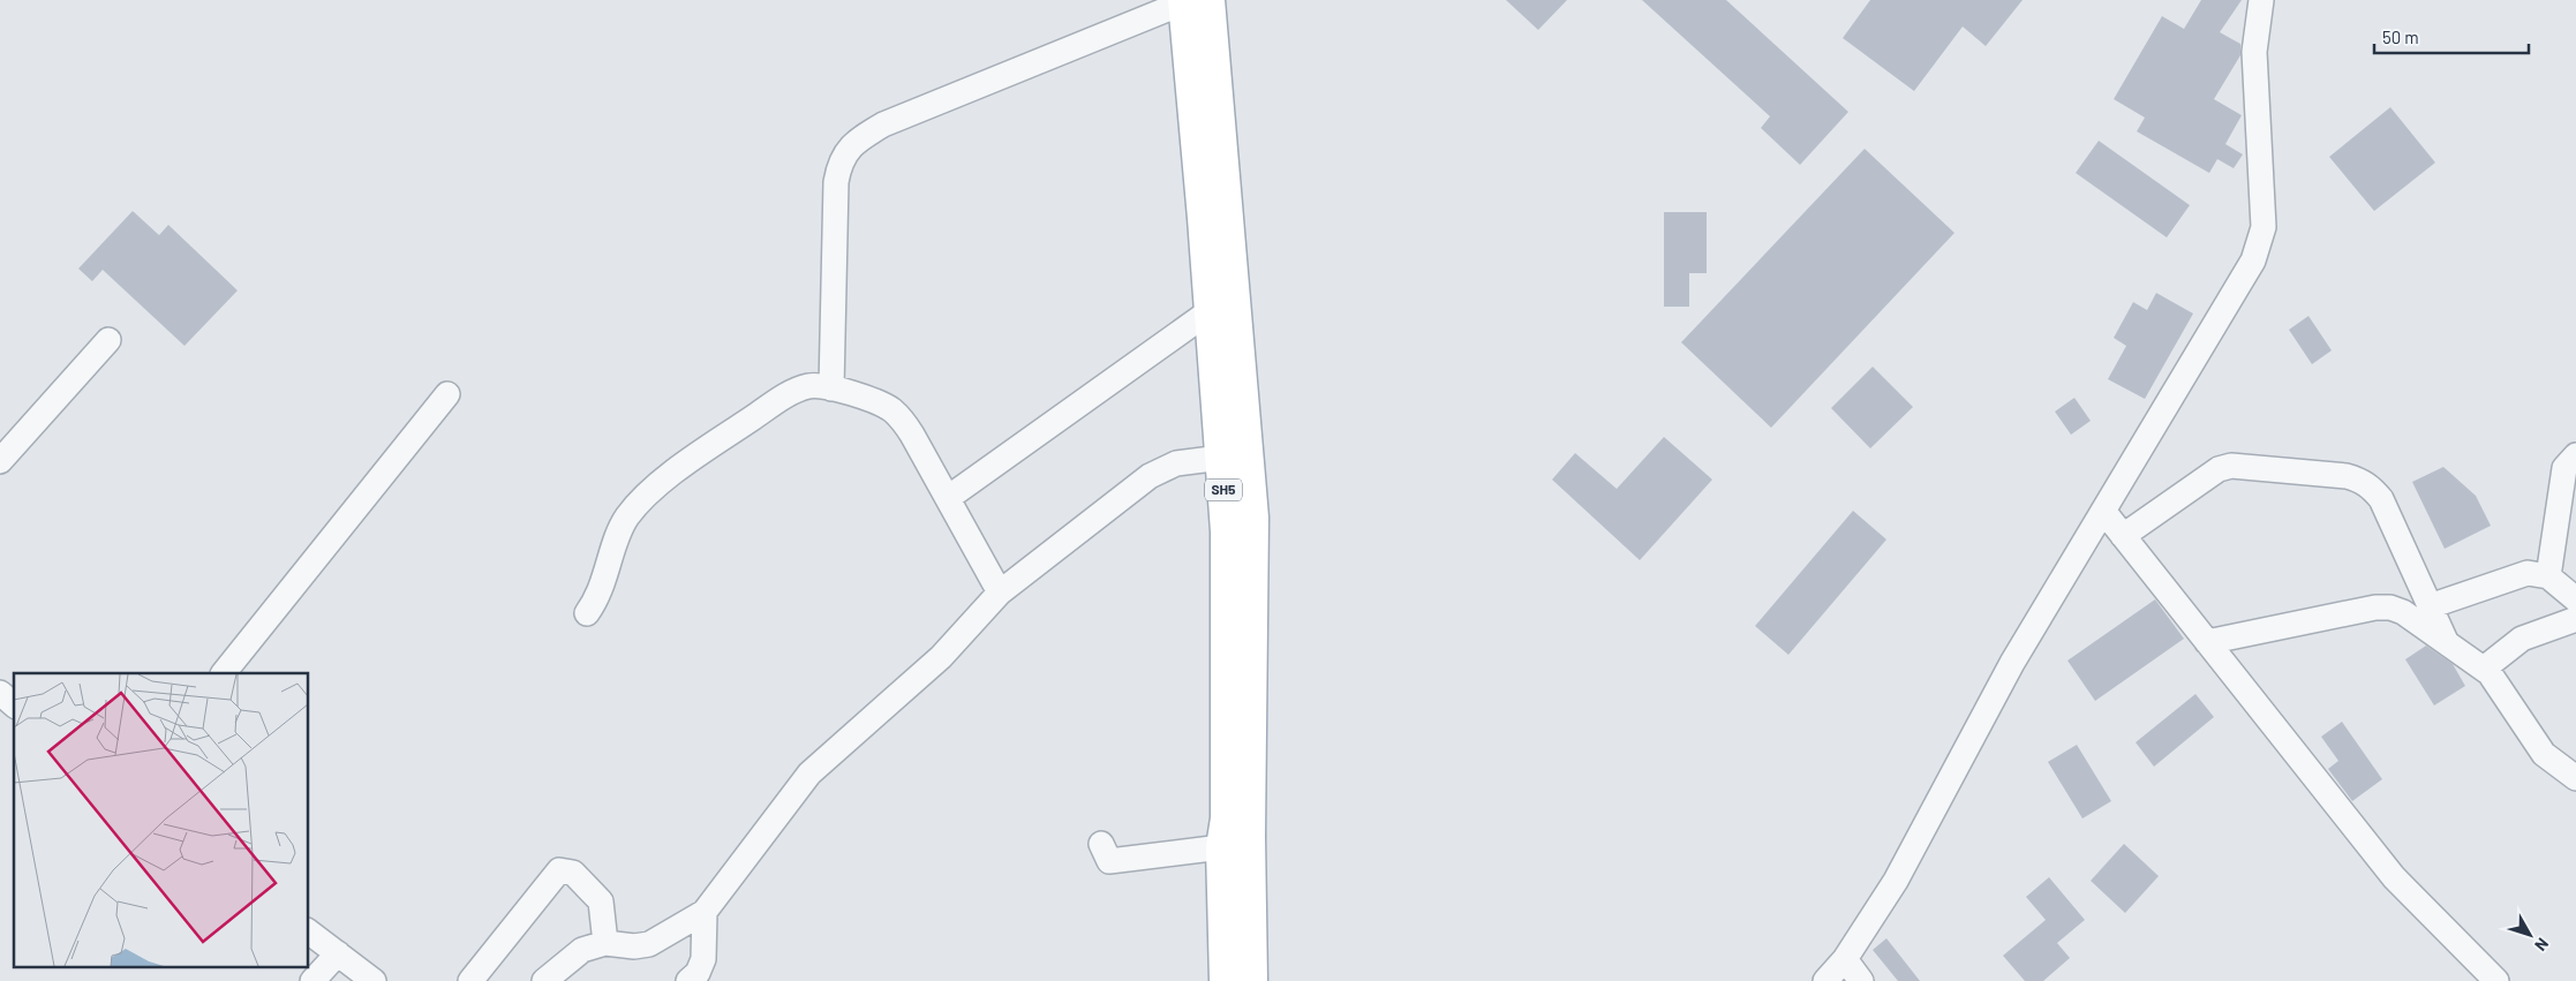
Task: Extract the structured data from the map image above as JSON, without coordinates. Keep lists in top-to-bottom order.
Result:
{
  "streets": {
    "main road": ["SH5"]
  },
  "scale_bar": "50 m",
  "north": "bottom right"
}
